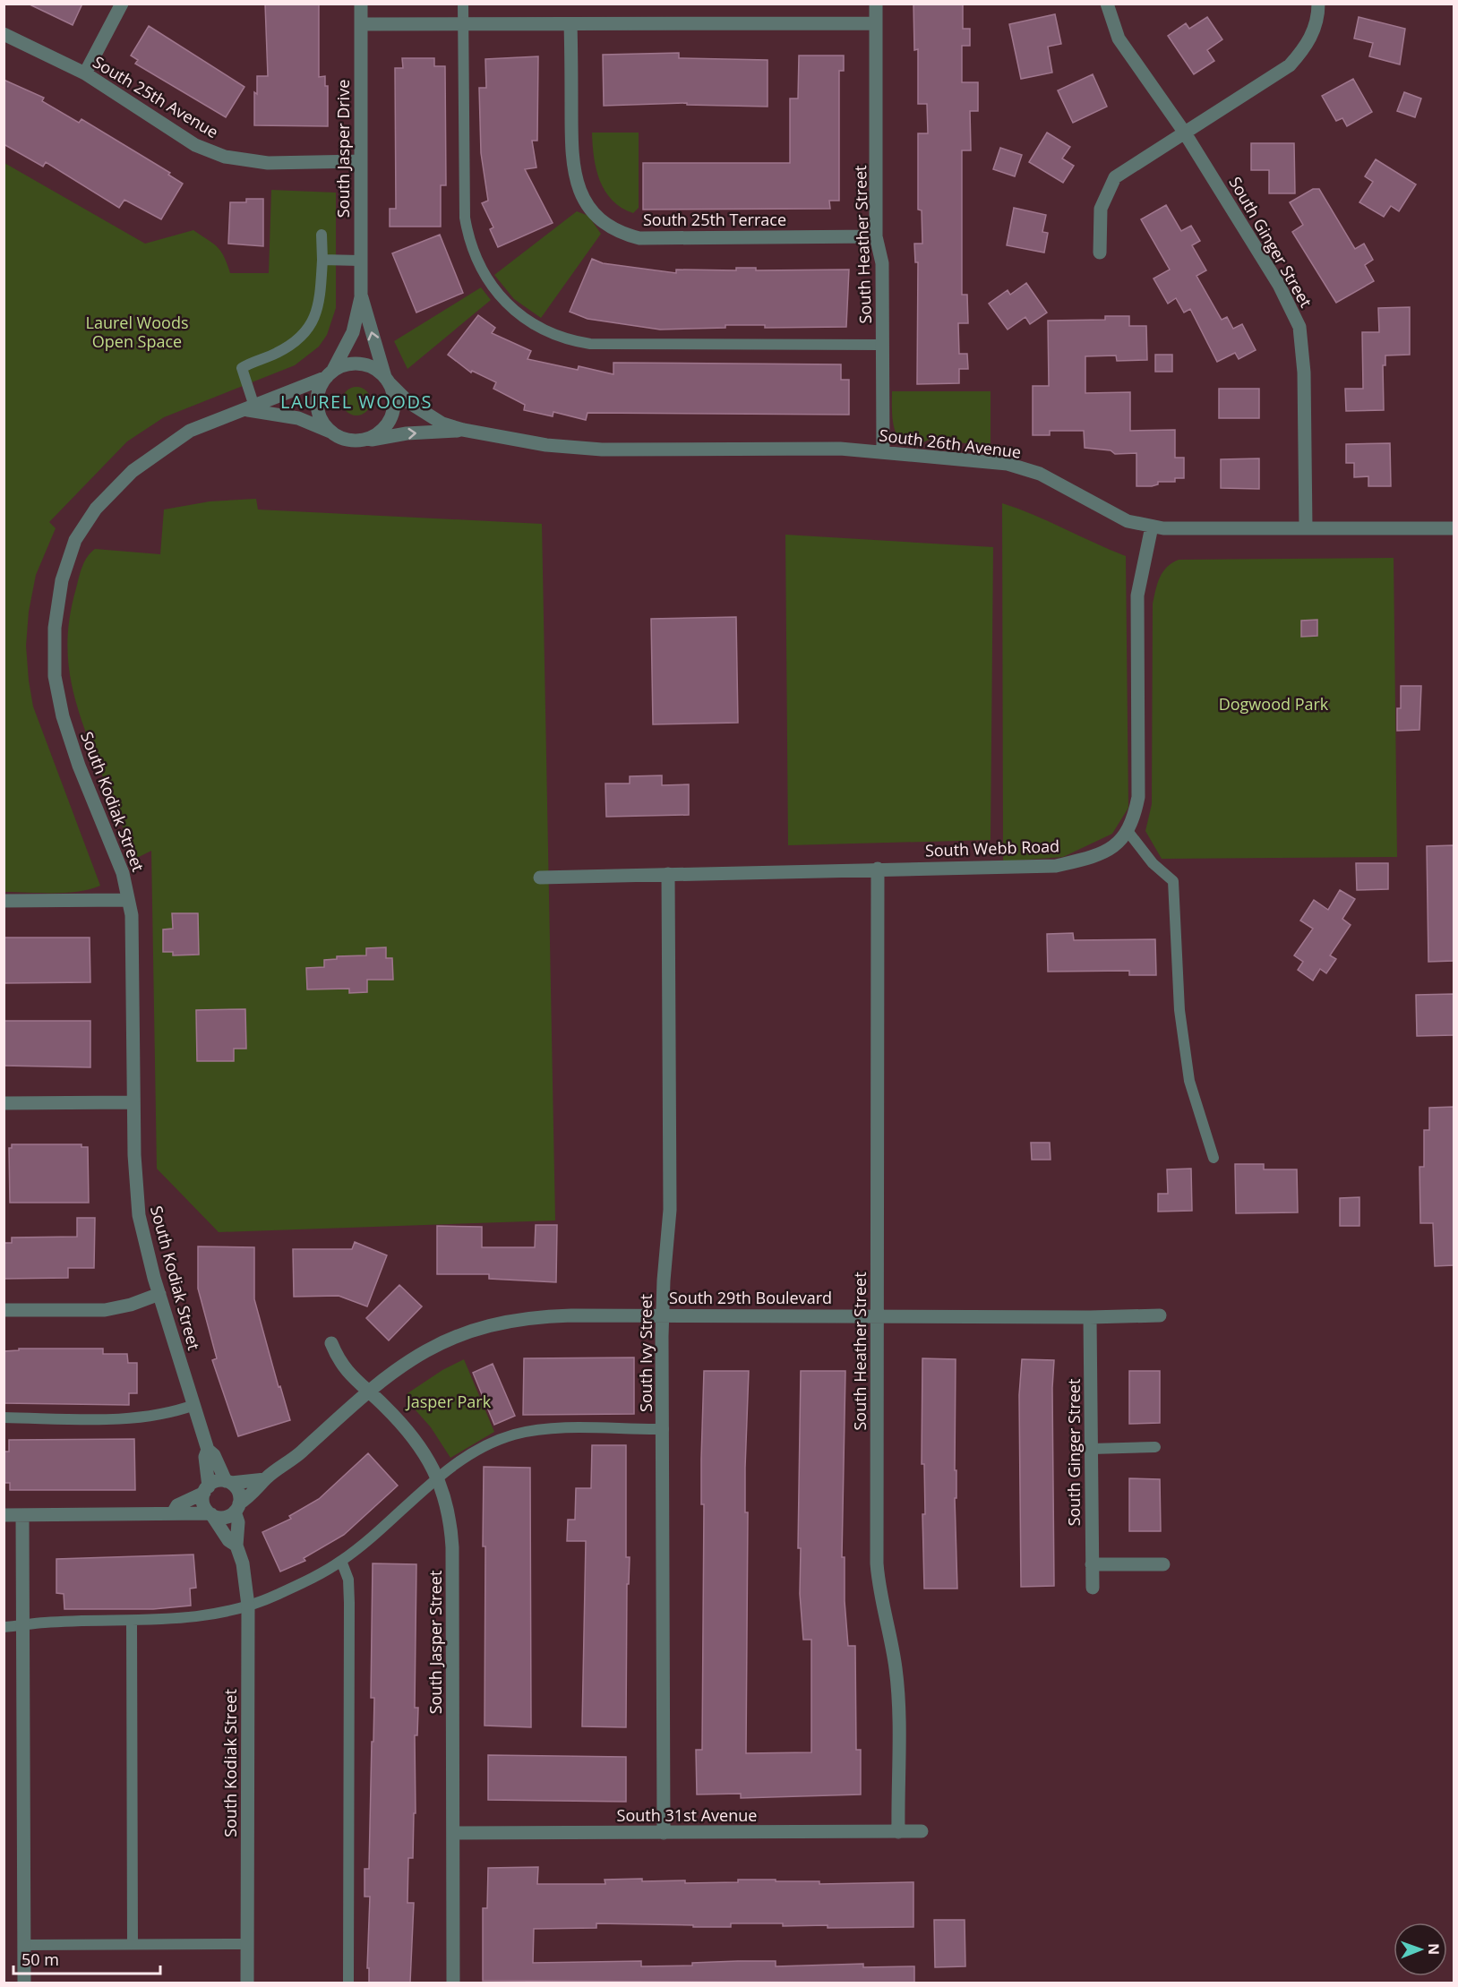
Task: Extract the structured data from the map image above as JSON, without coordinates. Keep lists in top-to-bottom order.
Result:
{
  "streets": {
    "street": [
      "South 25th Avenue",
      "South Jasper Drive",
      "South 25th Terrace",
      "South Ginger Street",
      "South Heather Street",
      "South 26th Avenue",
      "South Kodiak Street",
      "South Webb Road",
      "South 29th Boulevard",
      "South Ivy Street",
      "South Jasper Street",
      "South 31st Avenue"
    ]
  },
  "crossings": [
    ["South 25th Avenue", "South Jasper Drive"],
    ["South Jasper Drive", "South 26th Avenue"],
    ["South Jasper Drive", "South Kodiak Street"],
    ["South 25th Terrace", "South Heather Street"],
    ["South Ginger Street", "South 26th Avenue"],
    ["South Ginger Street", "South 29th Boulevard"],
    ["South Heather Street", "South 26th Avenue"],
    ["South Heather Street", "South Webb Road"],
    ["South Heather Street", "South 29th Boulevard"],
    ["South Heather Street", "South 31st Avenue"],
    ["South 26th Avenue", "South Kodiak Street"],
    ["South 26th Avenue", "South Webb Road"],
    ["South Kodiak Street", "South 29th Boulevard"],
    ["South Webb Road", "South Ivy Street"],
    ["South 29th Boulevard", "South Ivy Street"],
    ["South 29th Boulevard", "South Jasper Street"],
    ["South Ivy Street", "South 31st Avenue"],
    ["South Jasper Street", "South 31st Avenue"]
  ],
  "districts": ["LAUREL WOODS"],
  "parks": ["Laurel Woods Open Space", "Dogwood Park", "Jasper Park"],
  "scale_bar": "50 m",
  "north": "right"
}
